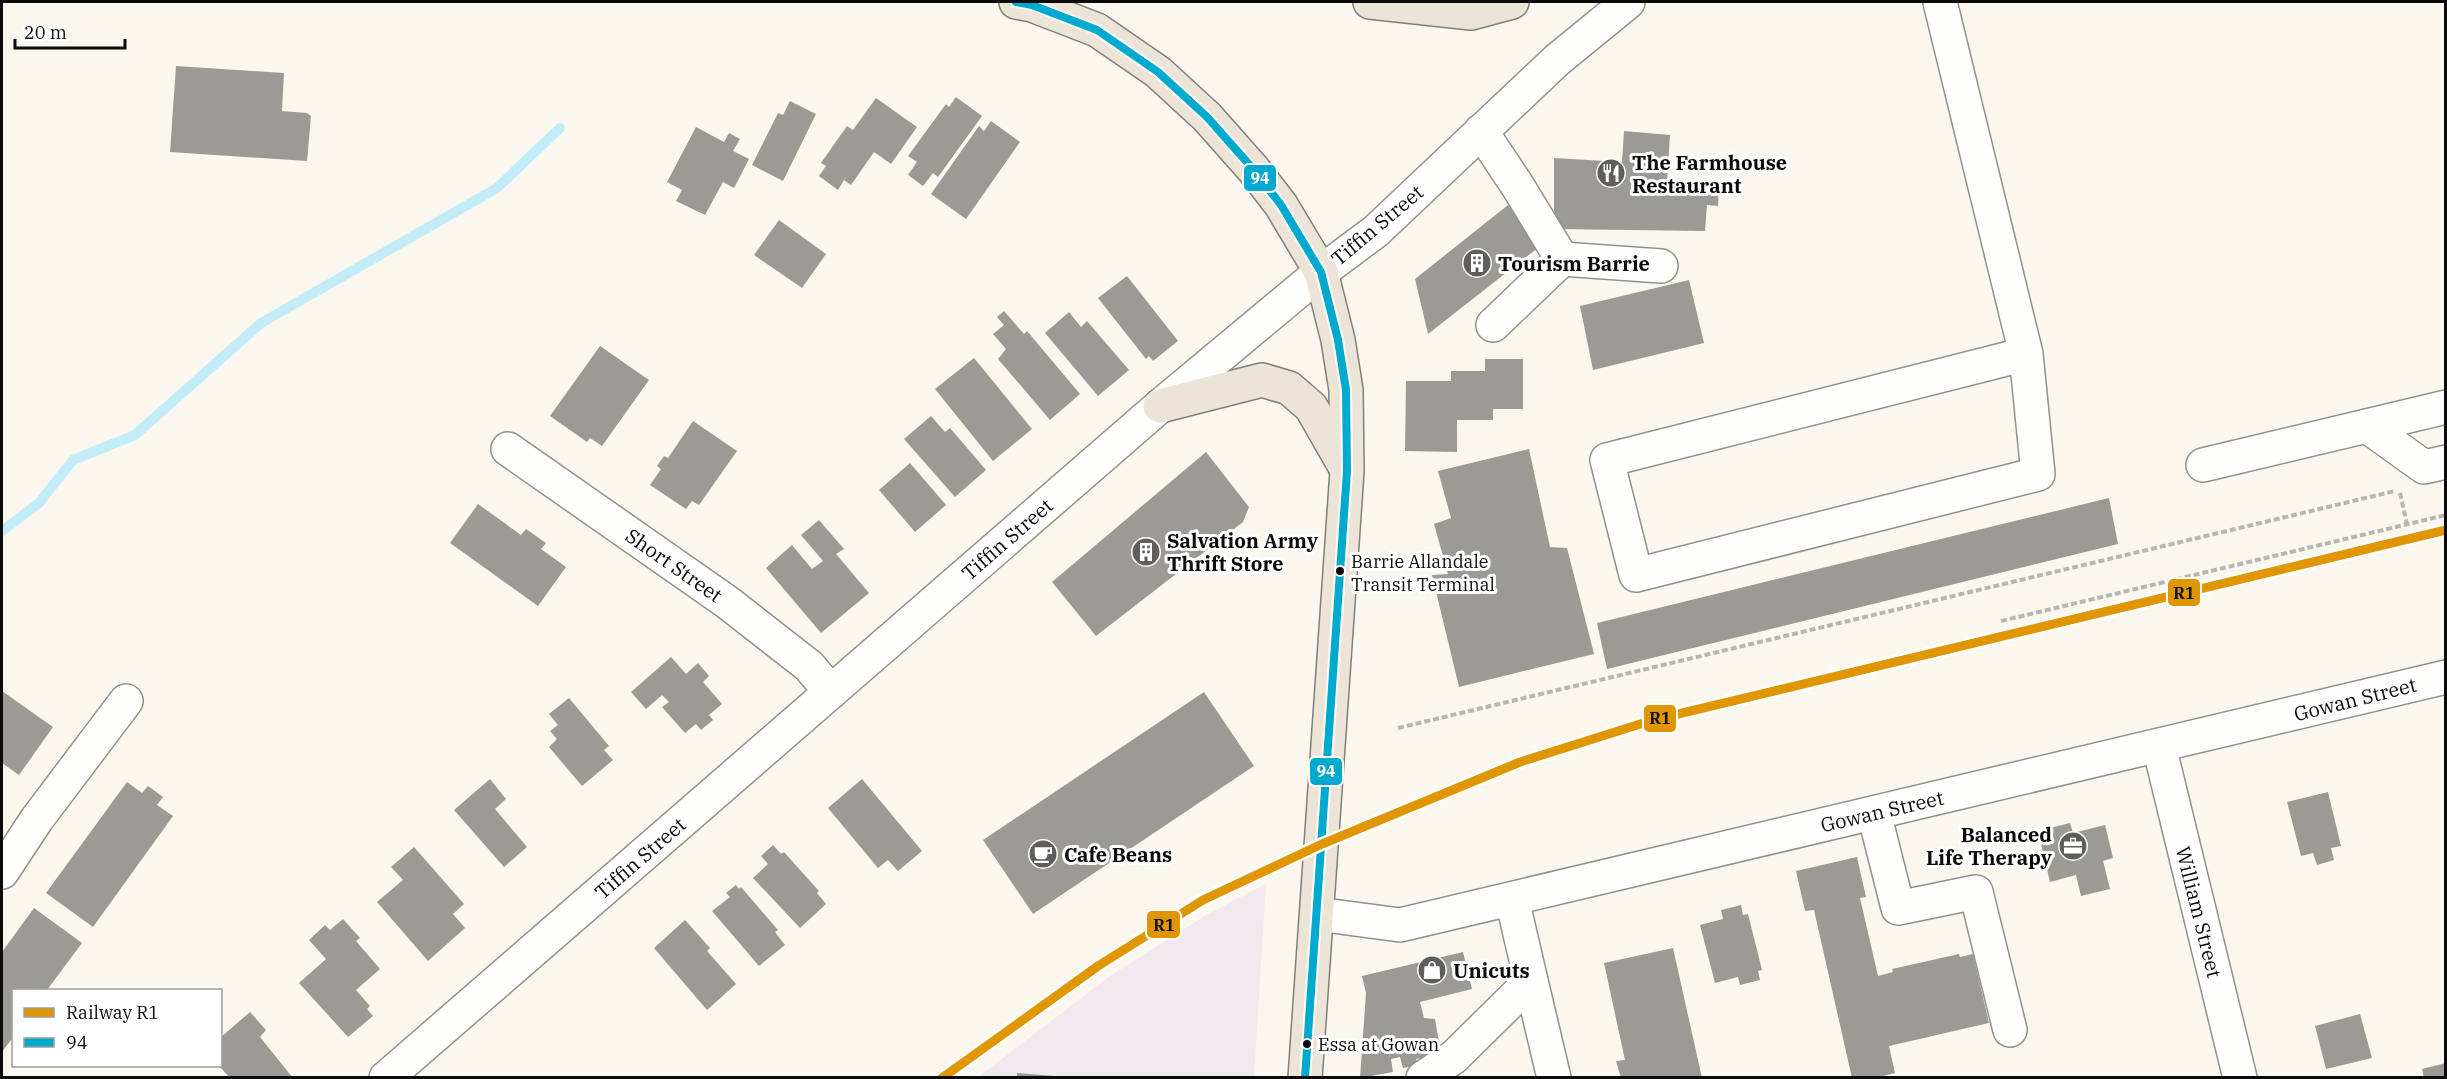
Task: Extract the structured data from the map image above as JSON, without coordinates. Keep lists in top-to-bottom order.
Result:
{
  "streets": {
    "street": [
      "Tiffin Street",
      "Short Street",
      "Gowan Street",
      "William Street"
    ]
  },
  "crossings": [
    ["Tiffin Street", "Short Street"],
    ["Gowan Street", "William Street"]
  ],
  "places": {
    "restaurant": ["The Farmhouse Restaurant"],
    "building": ["Tourism Barrie", "Salvation Army Thrift Store"],
    "other": ["Barrie Allandale Transit Terminal", "Essa at Gowan"],
    "office": ["Balanced Life Therapy"],
    "cafe": ["Cafe Beans"],
    "shop": ["Unicuts"]
  },
  "lines": ["transit line 94", "rail line R1"],
  "legend": ["Railway R1", "94"],
  "scale_bar": "20 m"
}
